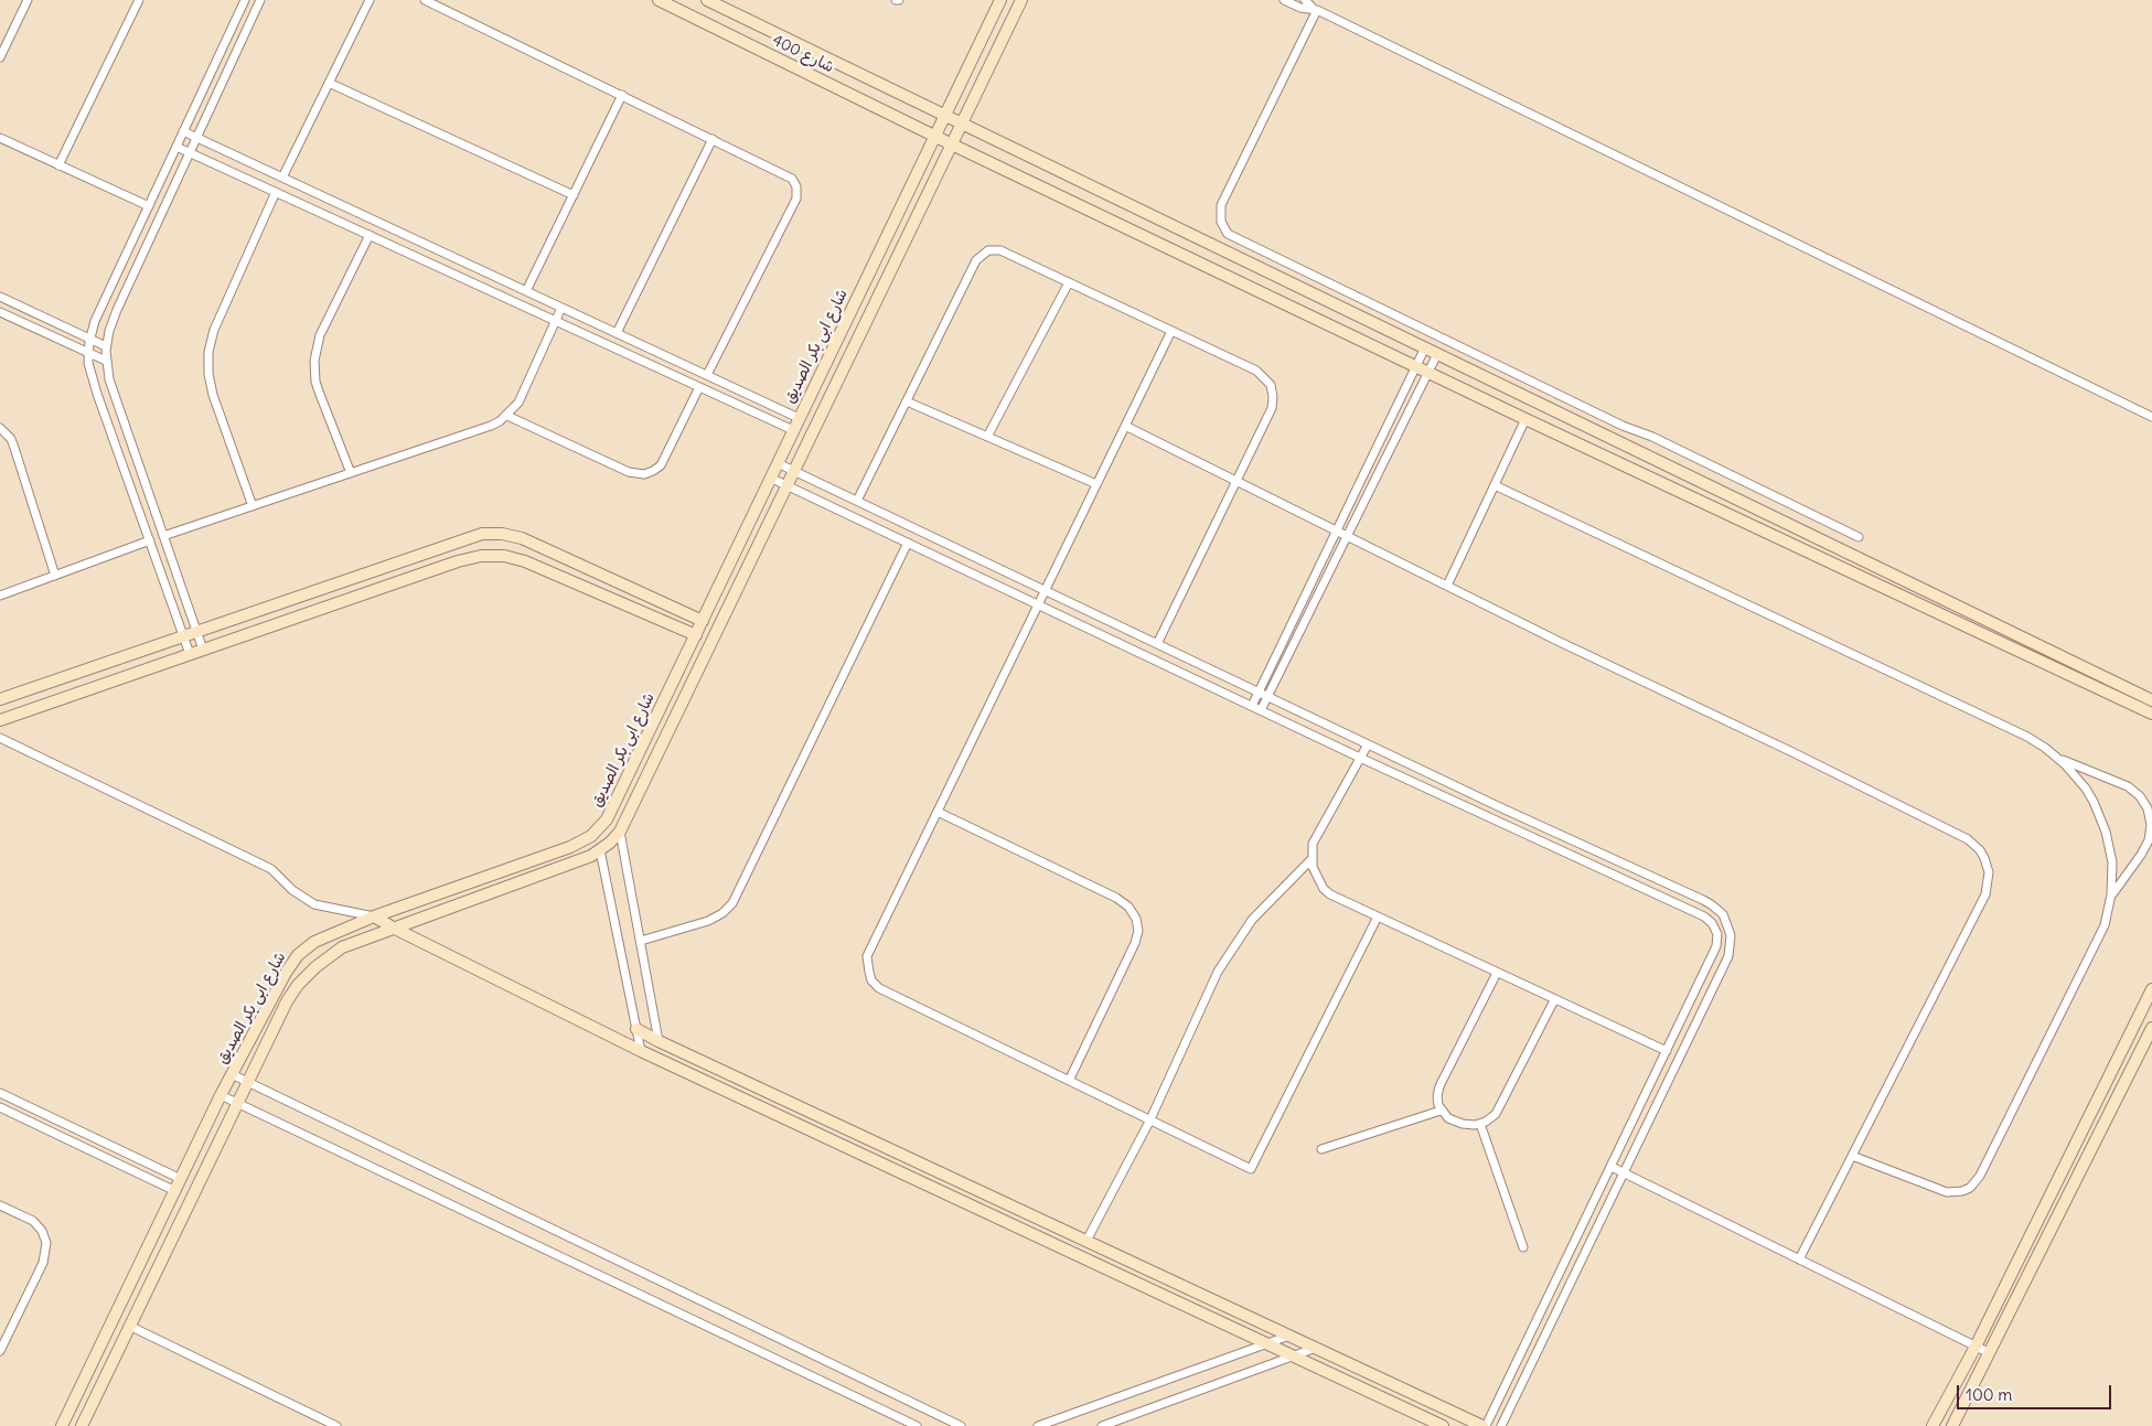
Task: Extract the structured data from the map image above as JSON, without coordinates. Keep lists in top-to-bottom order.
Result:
{
  "streets": {
    "main road": ["شارع 400", "شارع ابى بكر الصديق"]
  },
  "crossings": [
    ["شارع 400", "شارع ابى بكر الصديق"]
  ],
  "scale_bar": "100 m"
}
